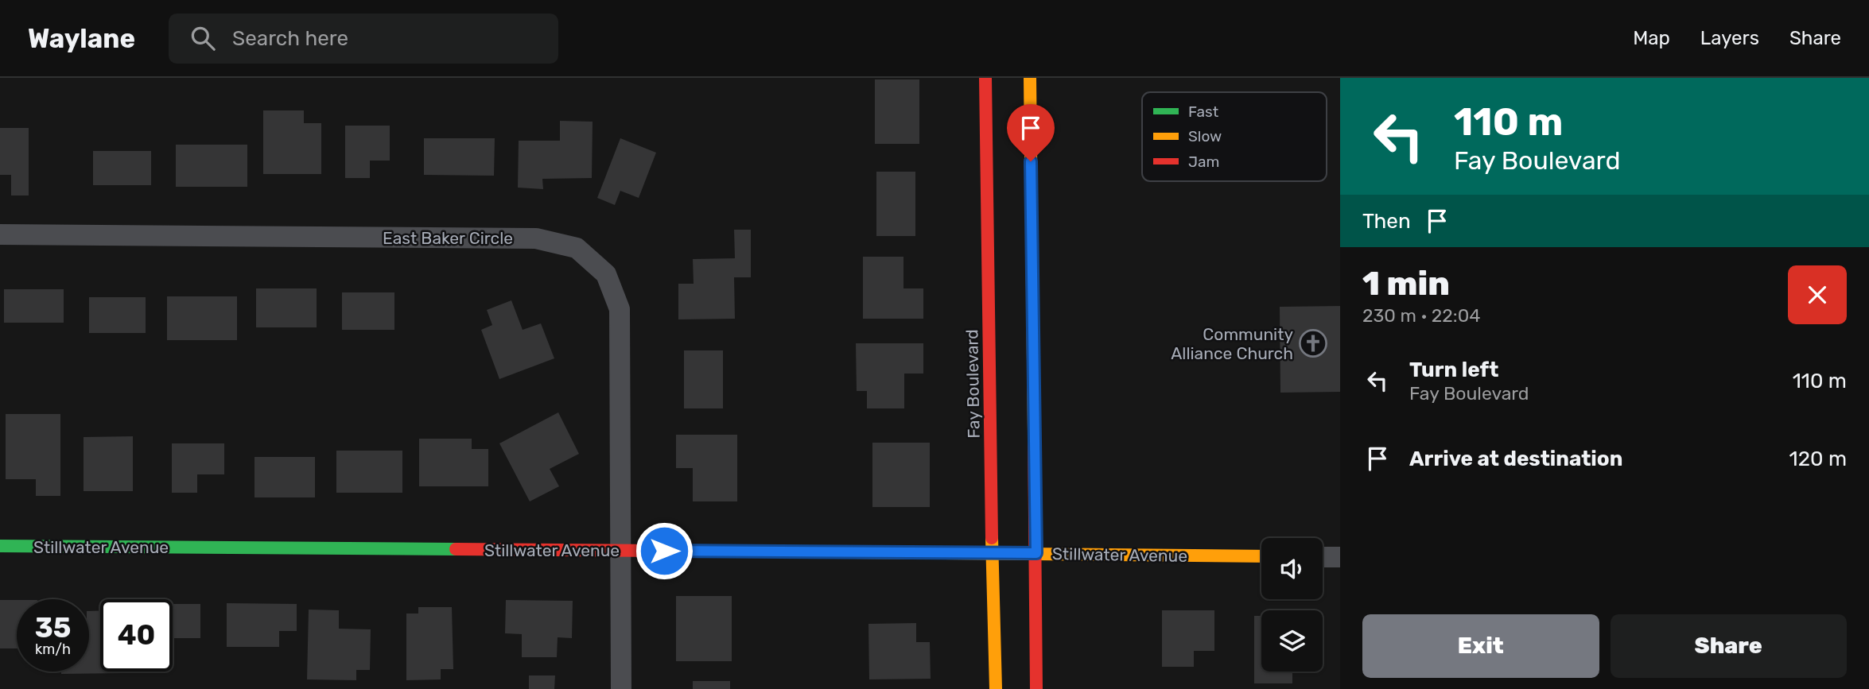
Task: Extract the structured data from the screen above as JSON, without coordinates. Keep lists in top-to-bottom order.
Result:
{
  "streets": {
    "street": ["East Baker Circle", "Fay Boulevard", "Stillwater Avenue"]
  },
  "crossings": [
    ["East Baker Circle", "Stillwater Avenue"],
    ["Fay Boulevard", "Stillwater Avenue"]
  ],
  "places": {
    "church": ["Community Alliance Church"]
  },
  "legend": ["Fast", "Slow", "Jam"],
  "page": {
    "header": "Waylane",
    "search": "Search here",
    "nav": ["Map", "Layers", "Share"],
    "turn": ["110 m", "Fay Boulevard"],
    "then": "Then",
    "heading": ["1 min", "230 m · 22:04"],
    "list": [
      {
        "name": "Turn left",
        "note": "Fay Boulevard",
        "value": "110 m"
      },
      {
        "name": "Arrive at destination",
        "value": "120 m"
      }
    ],
    "speed": "35 km/h",
    "limit": "40",
    "buttons": ["Exit", "Share"]
  }
}
